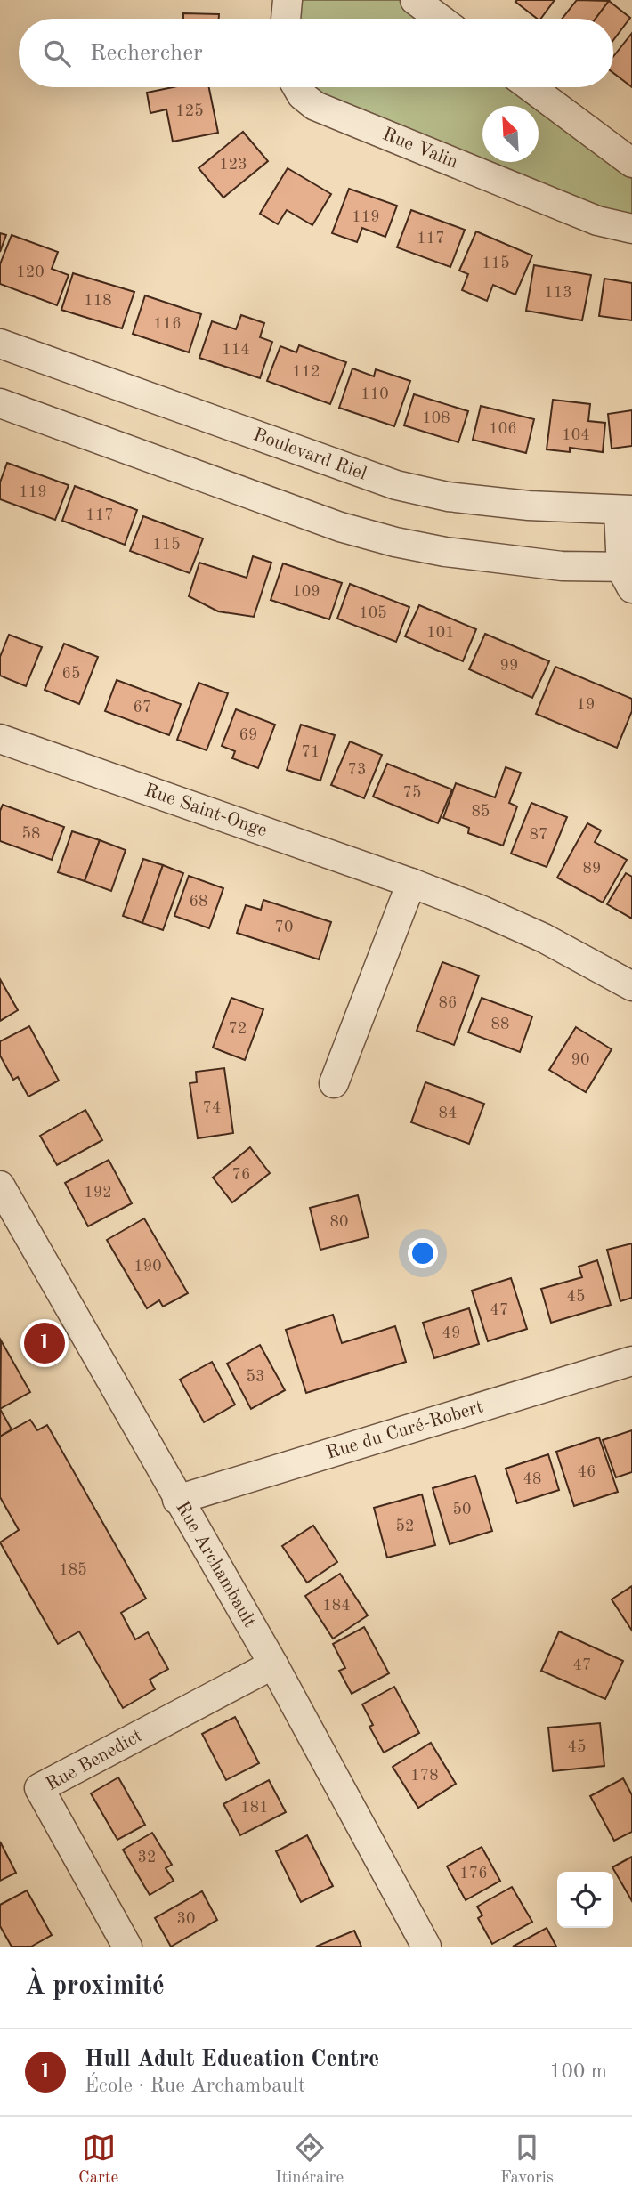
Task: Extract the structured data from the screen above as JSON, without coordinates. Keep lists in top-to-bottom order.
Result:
{
  "streets": {
    "street": [
      "Rue Valin",
      "Boulevard Riel",
      "Rue Saint-Onge",
      "Rue du Curé-Robert",
      "Rue Archambault",
      "Rue Benedict"
    ]
  },
  "crossings": [
    ["Rue du Curé-Robert", "Rue Archambault"],
    ["Rue Archambault", "Rue Benedict"]
  ],
  "house_numbers": [
    "125",
    "123",
    "119",
    "117",
    "115",
    "120",
    "113",
    "118",
    "116",
    "114",
    "112",
    "110",
    "108",
    "106",
    "104",
    "119",
    "117",
    "115",
    "109",
    "105",
    "101",
    "99",
    "65",
    "19",
    "67",
    "69",
    "71",
    "73",
    "75",
    "85",
    "58",
    "87",
    "89",
    "68",
    "70",
    "86",
    "88",
    "72",
    "90",
    "74",
    "84",
    "76",
    "192",
    "80",
    "190",
    "45",
    "47",
    "49",
    "53",
    "46",
    "48",
    "50",
    "52",
    "185",
    "184",
    "47",
    "45",
    "178",
    "181",
    "32",
    "176",
    "30"
  ],
  "north": "top left",
  "page": {
    "search": "Rechercher",
    "pins": "1",
    "heading": "À proximité",
    "list": [
      {
        "mark": "1",
        "name": "Hull Adult Education Centre",
        "note": "École · Rue Archambault",
        "value": "100 m"
      }
    ],
    "nav": ["Carte", "Itinéraire", "Favoris"]
  }
}
